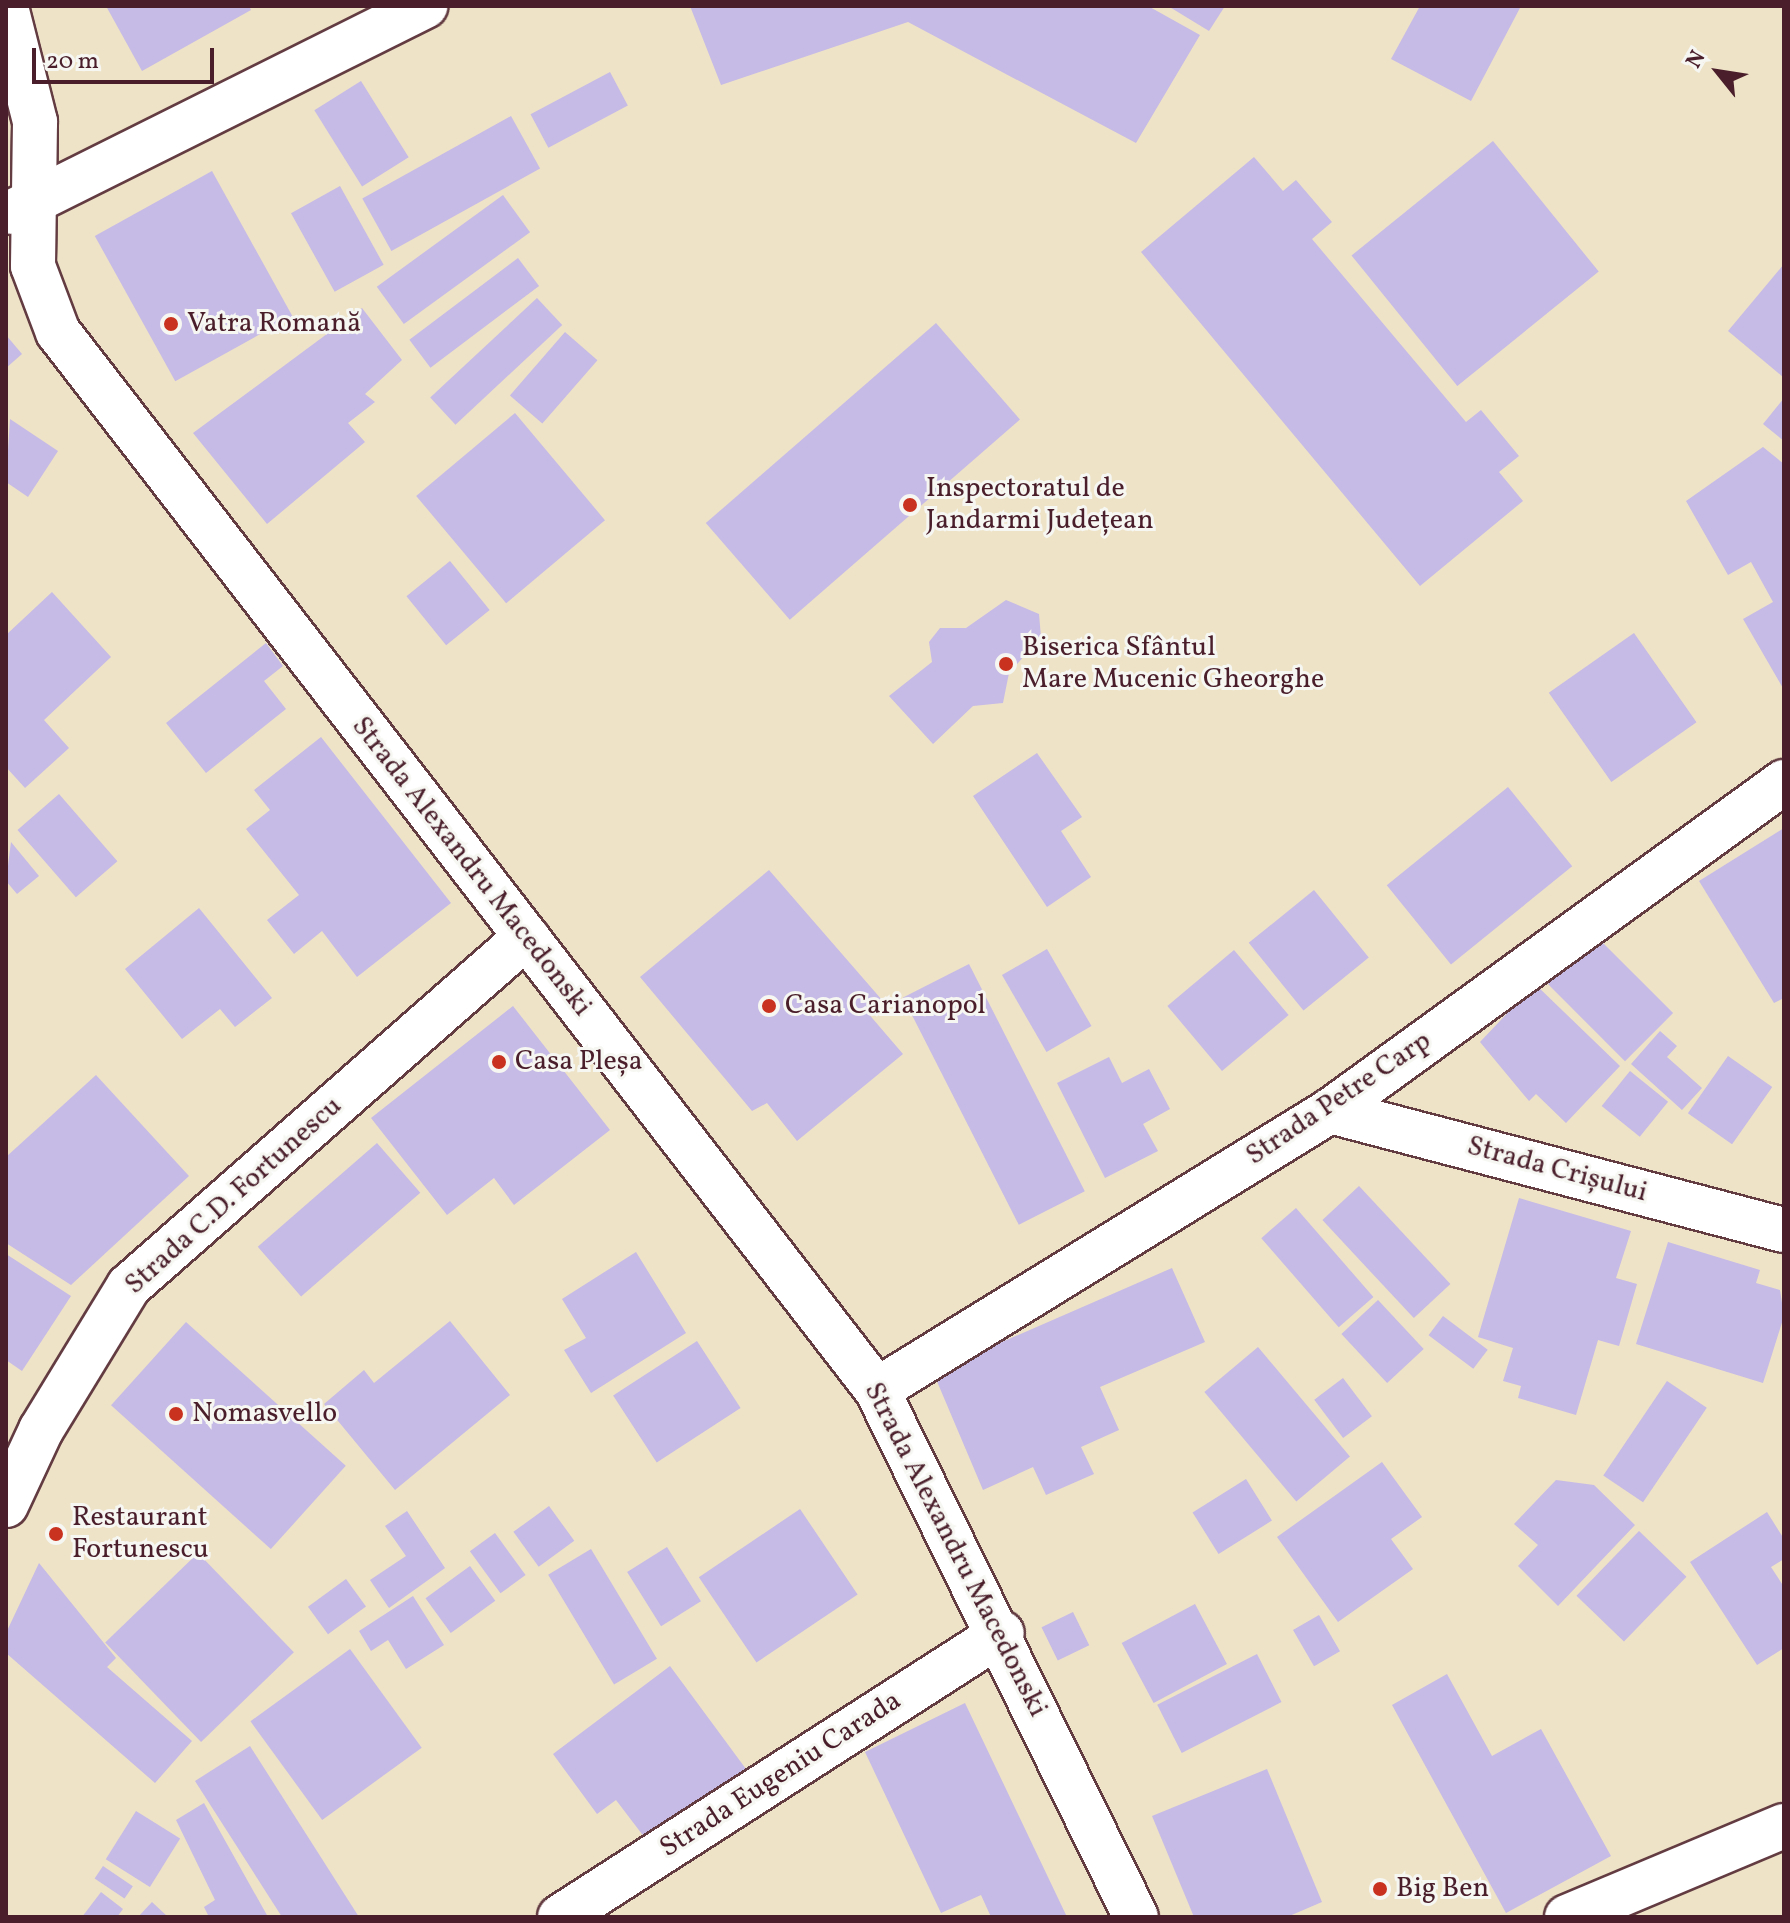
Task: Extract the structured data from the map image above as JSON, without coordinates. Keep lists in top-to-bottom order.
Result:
{
  "streets": {
    "street": [
      "Strada Alexandru Macedonski",
      "Strada Petre Carp",
      "Strada Crișului",
      "Strada C.D. Fortunescu",
      "Strada Eugeniu Carada"
    ]
  },
  "crossings": [
    ["Strada Alexandru Macedonski", "Strada Petre Carp"],
    ["Strada Alexandru Macedonski", "Strada C.D. Fortunescu"],
    ["Strada Alexandru Macedonski", "Strada Eugeniu Carada"],
    ["Strada Petre Carp", "Strada Crișului"]
  ],
  "places": [
    "Vatra Romană",
    "Inspectoratul de Jandarmi Județean",
    "Biserica Sfântul Mare Mucenic Gheorghe",
    "Casa Carianopol",
    "Casa Pleșa",
    "Nomasvello",
    "Restaurant Fortunescu",
    "Big Ben"
  ],
  "scale_bar": "20 m",
  "north": "top left"
}
